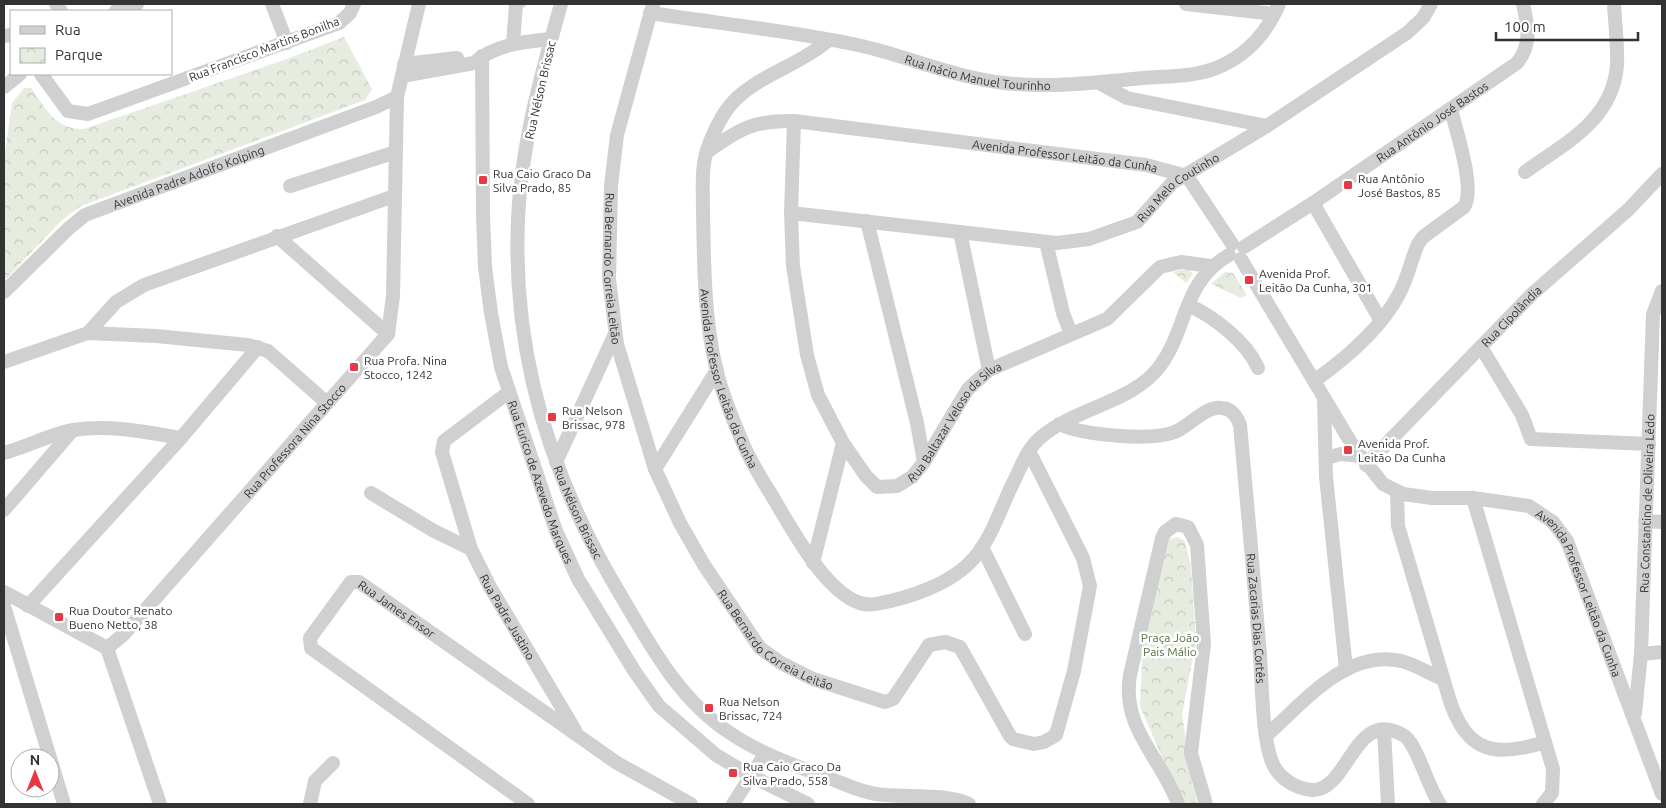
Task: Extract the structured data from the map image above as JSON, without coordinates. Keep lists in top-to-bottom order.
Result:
{
  "streets": {
    "street": [
      "Rua Francisco Martins Bonilha",
      "Rua Inácio Manuel Tourinho",
      "Rua Nélson Brissac",
      "Rua Antônio José Bastos",
      "Avenida Professor Leitão da Cunha",
      "Avenida Padre Adolfo Kolping",
      "Rua Melo Coutinho",
      "Rua Bernardo Correia Leitão",
      "Rua Cipolândia",
      "Rua Baltazar Veloso da Silva",
      "Rua Professora Nina Stocco",
      "Rua Eurico de Azevedo Marques",
      "Rua Constantino de Oliveira Lêdo",
      "Rua James Ensor",
      "Rua Padre Justino",
      "Rua Zacarias Dias Cortês"
    ]
  },
  "crossings": [
    ["Rua Inácio Manuel Tourinho", "Rua Bernardo Correia Leitão"],
    ["Rua Antônio José Bastos", "Avenida Professor Leitão da Cunha"],
    ["Avenida Professor Leitão da Cunha", "Rua Melo Coutinho"],
    ["Avenida Professor Leitão da Cunha", "Rua Bernardo Correia Leitão"],
    ["Avenida Professor Leitão da Cunha", "Rua Cipolândia"],
    ["Avenida Professor Leitão da Cunha", "Rua Baltazar Veloso da Silva"],
    ["Avenida Professor Leitão da Cunha", "Rua Constantino de Oliveira Lêdo"],
    ["Avenida Professor Leitão da Cunha", "Rua Zacarias Dias Cortês"],
    ["Rua Melo Coutinho", "Rua Baltazar Veloso da Silva"],
    ["Rua Eurico de Azevedo Marques", "Rua Padre Justino"],
    ["Rua James Ensor", "Rua Padre Justino"]
  ],
  "parks": ["Praça João Pais Málio"],
  "places": {
    "transit": [
      "Rua Caio Graco Da Silva Prado, 85",
      "Rua Antônio José Bastos, 85",
      "Avenida Prof. Leitão Da Cunha, 301",
      "Rua Profa. Nina Stocco, 1242",
      "Rua Nelson Brissac, 978",
      "Avenida Prof. Leitão Da Cunha",
      "Rua Doutor Renato Bueno Netto, 38",
      "Rua Nelson Brissac, 724",
      "Rua Caio Graco Da Silva Prado, 558"
    ]
  },
  "legend": ["Rua", "Parque"],
  "scale_bar": "100 m",
  "north": "top"
}
